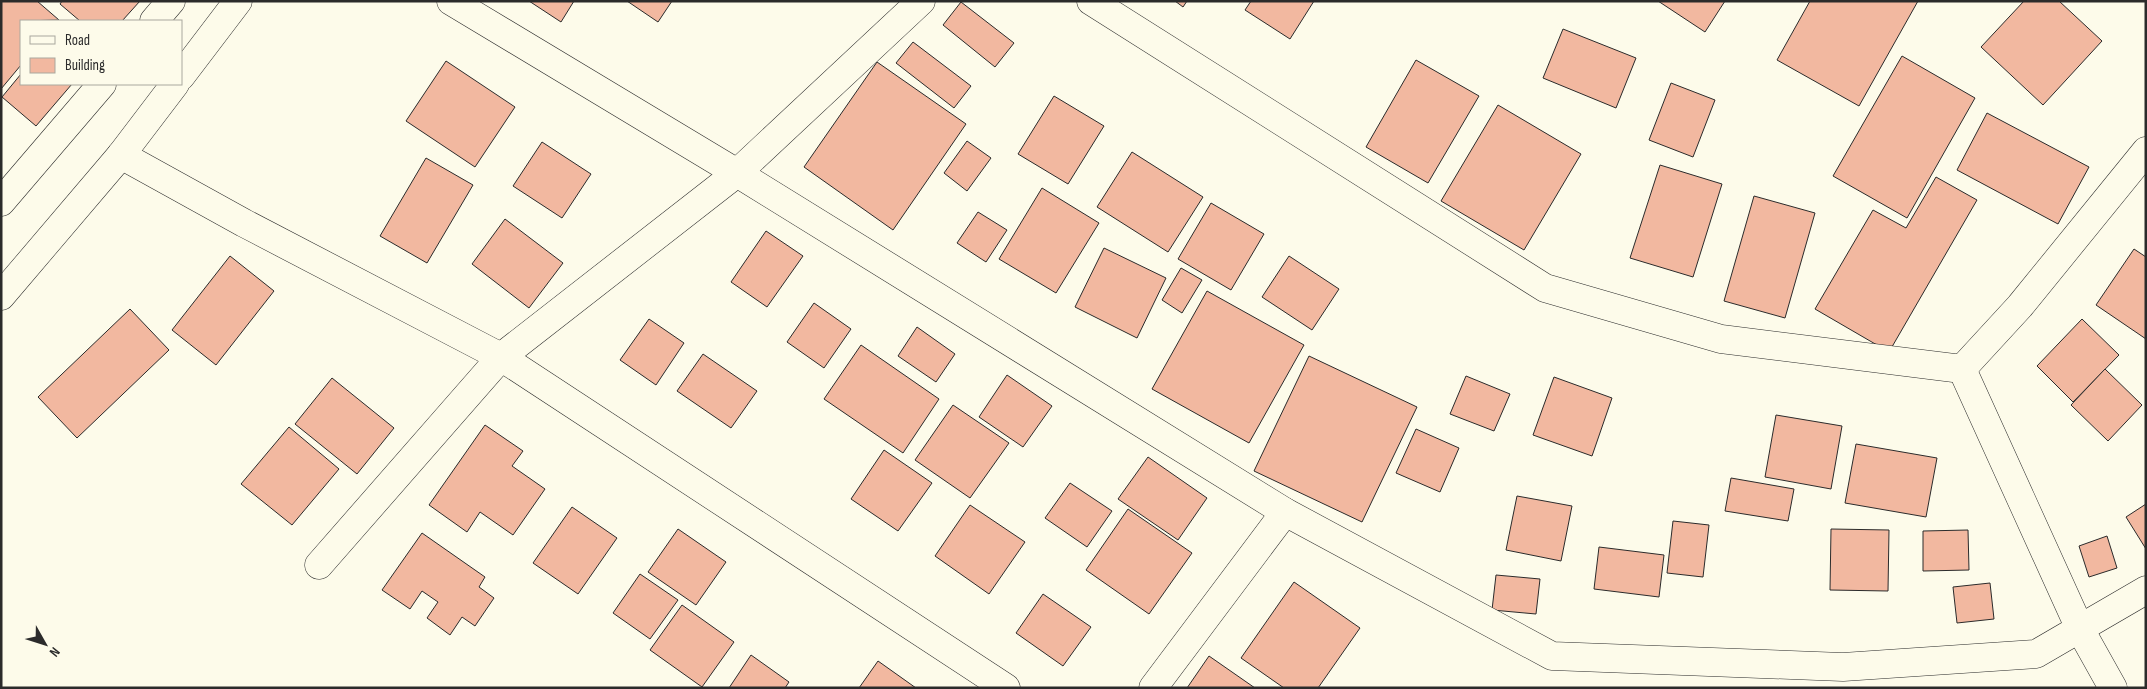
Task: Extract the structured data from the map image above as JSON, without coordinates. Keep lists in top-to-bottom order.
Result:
{
  "legend": ["Road", "Building"],
  "north": "bottom right"
}
